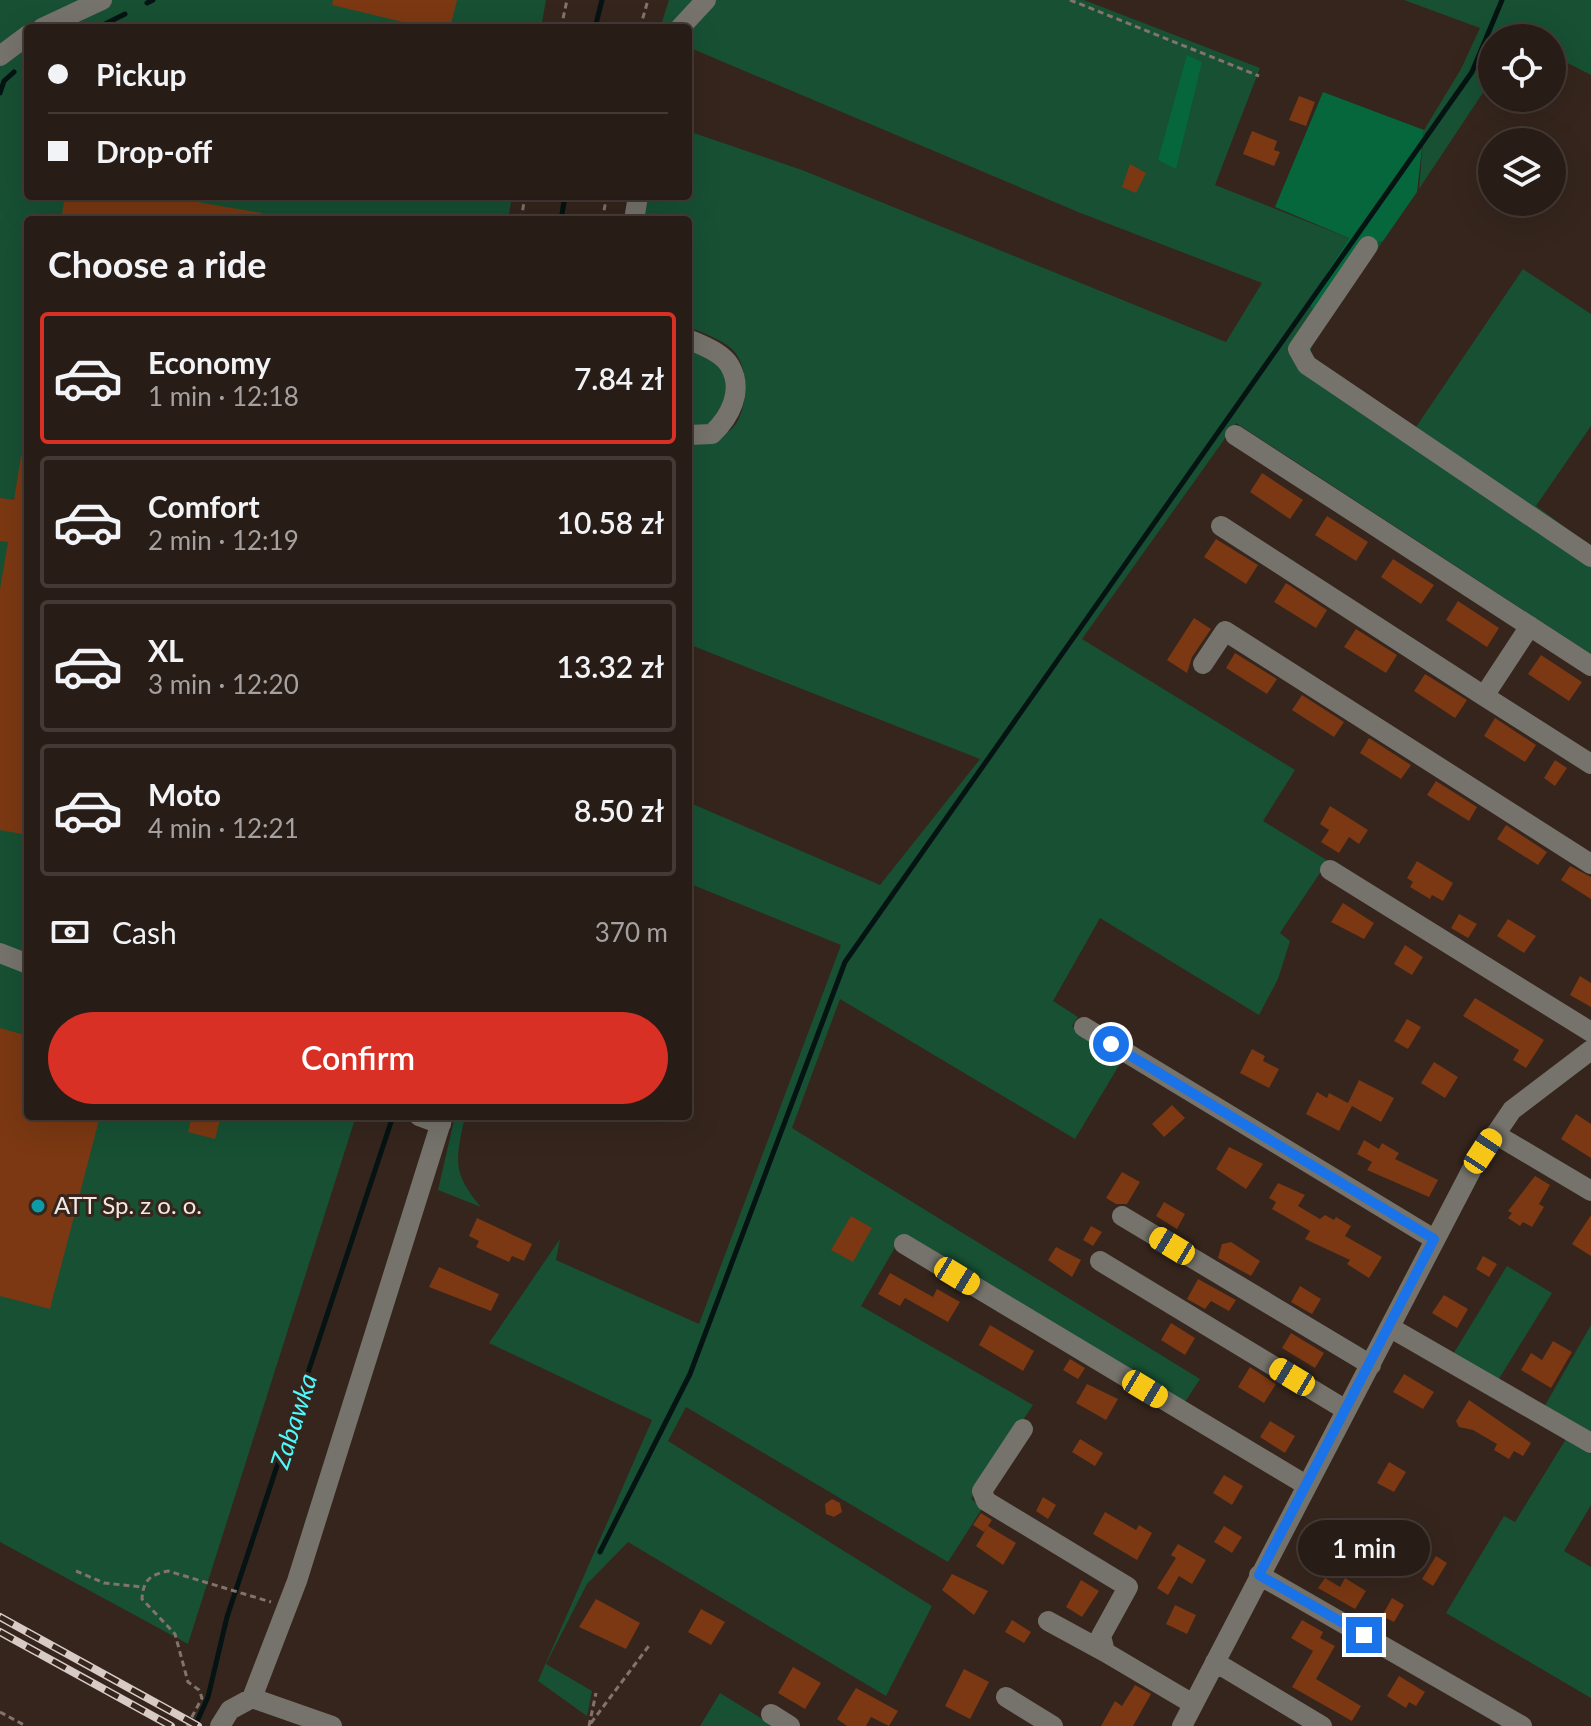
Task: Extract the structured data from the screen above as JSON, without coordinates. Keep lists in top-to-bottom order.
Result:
{
  "water": ["Zabawka"],
  "places": ["ATT Sp. z o. o."],
  "page": {
    "banner": ["Pickup", "Drop-off"],
    "heading": "Choose a ride",
    "list": [
      {
        "name": "Economy",
        "note": "1 min · 12:18",
        "value": "7.84 zł"
      },
      {
        "name": "Comfort",
        "note": "2 min · 12:19",
        "value": "10.58 zł"
      },
      {
        "name": "XL",
        "note": "3 min · 12:20",
        "value": "13.32 zł"
      },
      {
        "name": "Moto",
        "note": "4 min · 12:21",
        "value": "8.50 zł"
      }
    ],
    "pay": ["Cash", "370 m"],
    "buttons": "Confirm",
    "bubble": "1 min"
  }
}
